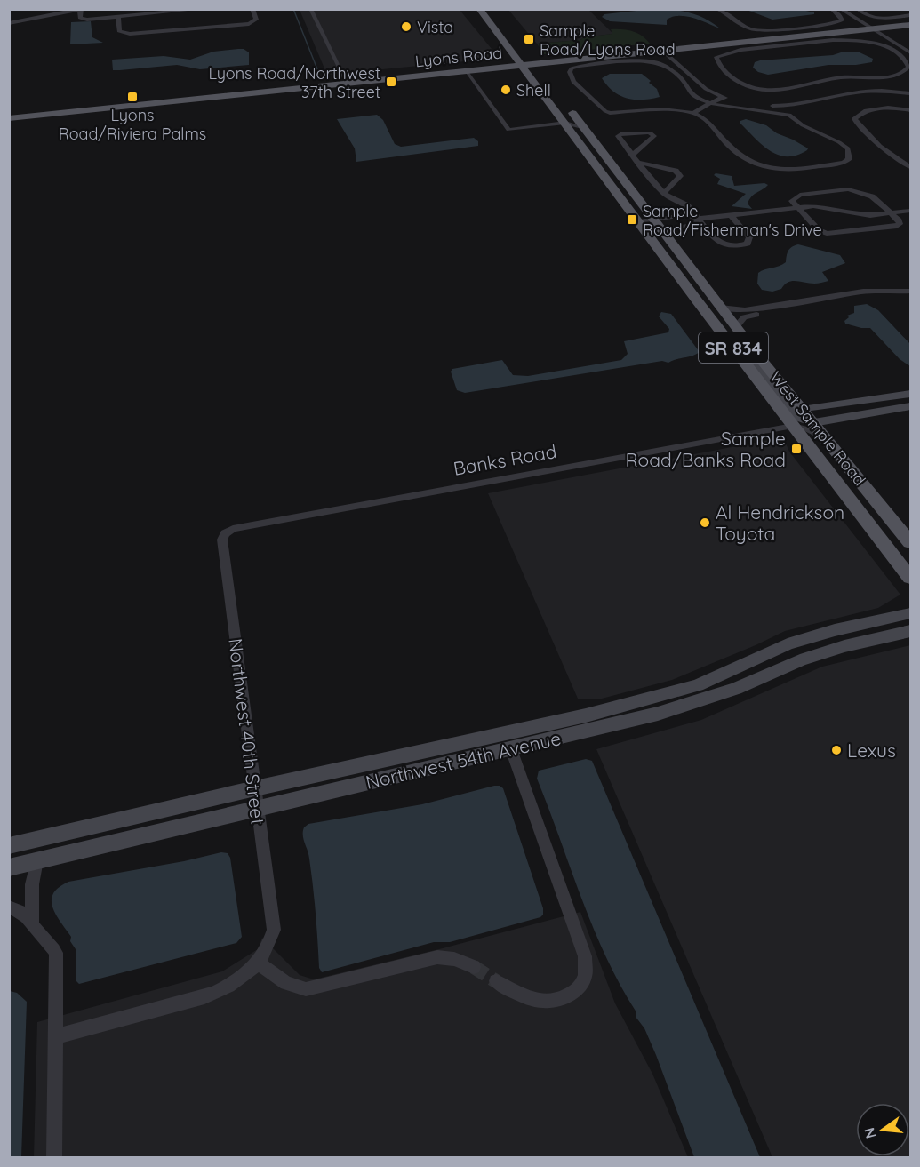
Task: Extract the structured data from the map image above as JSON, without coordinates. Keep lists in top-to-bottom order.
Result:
{
  "streets": {
    "main road": ["Lyons Road", "SR 834", "West Sample Road"],
    "street": ["Banks Road", "Northwest 40th Street", "Northwest 54th Avenue"]
  },
  "crossings": [
    ["Lyons Road", "West Sample Road"],
    ["West Sample Road", "Banks Road"],
    ["Banks Road", "Northwest 40th Street"],
    ["Northwest 40th Street", "Northwest 54th Avenue"]
  ],
  "places": {
    "other": [
      "Vista",
      "Shell",
      "Al Hendrickson Toyota",
      "Lexus"
    ],
    "transit": [
      "Sample Road/Lyons Road",
      "Lyons Road/Northwest 37th Street",
      "Lyons Road/Riviera Palms",
      "Sample Road/Fisherman's Drive",
      "Sample Road/Banks Road"
    ]
  },
  "north": "left"
}
